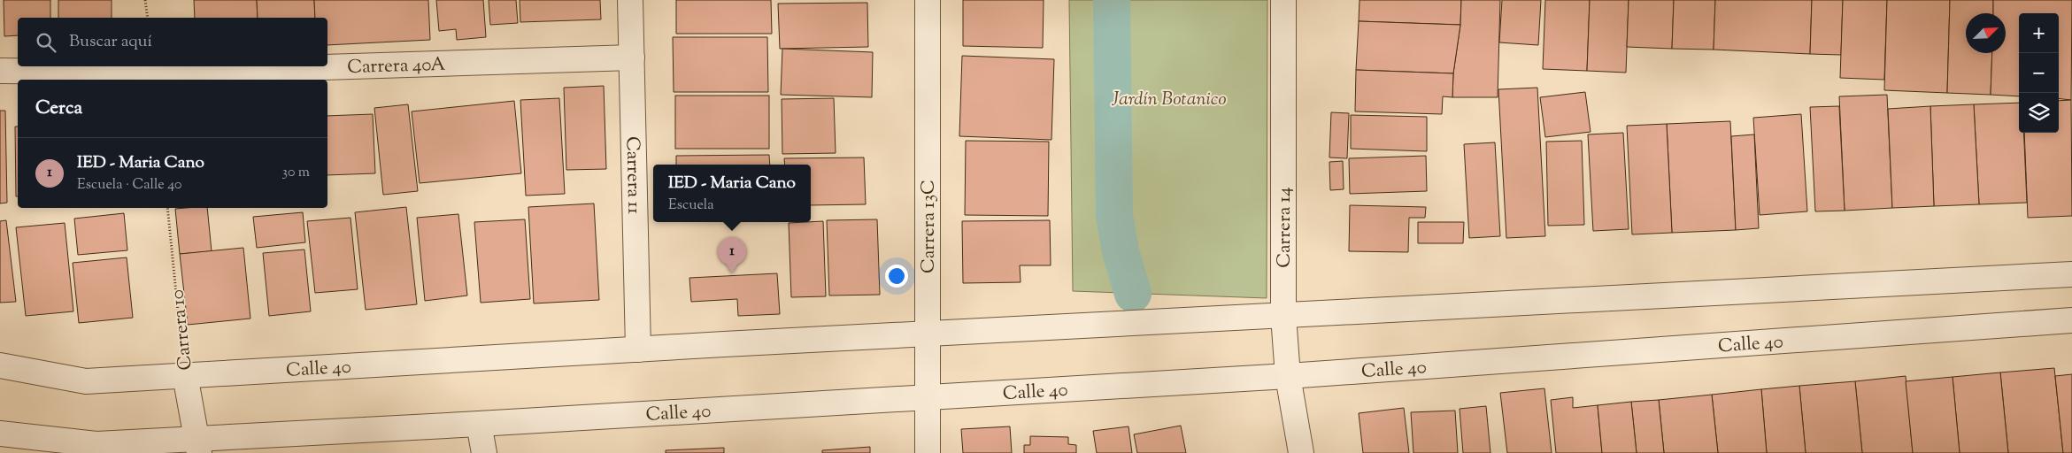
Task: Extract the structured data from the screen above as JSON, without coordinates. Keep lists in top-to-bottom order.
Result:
{
  "streets": {
    "street": [
      "Carrera 40A",
      "Carrera 11",
      "Carrera 13C",
      "Carrera 14",
      "Carrera 10",
      "Calle 40"
    ]
  },
  "crossings": [
    ["Carrera 40A", "Carrera 11"],
    ["Carrera 11", "Calle 40"],
    ["Carrera 13C", "Calle 40"],
    ["Carrera 14", "Calle 40"],
    ["Carrera 10", "Calle 40"]
  ],
  "parks": ["Jardín Botanico"],
  "north": "top right",
  "page": {
    "map_buttons": ["+", "−"],
    "search": "Buscar aquí",
    "heading": "Cerca",
    "list": [
      {
        "mark": "1",
        "name": "IED - Maria Cano",
        "note": "Escuela · Calle 40",
        "value": "30 m"
      }
    ],
    "popup": ["IED - Maria Cano", "Escuela"],
    "pins": "1"
  }
}
